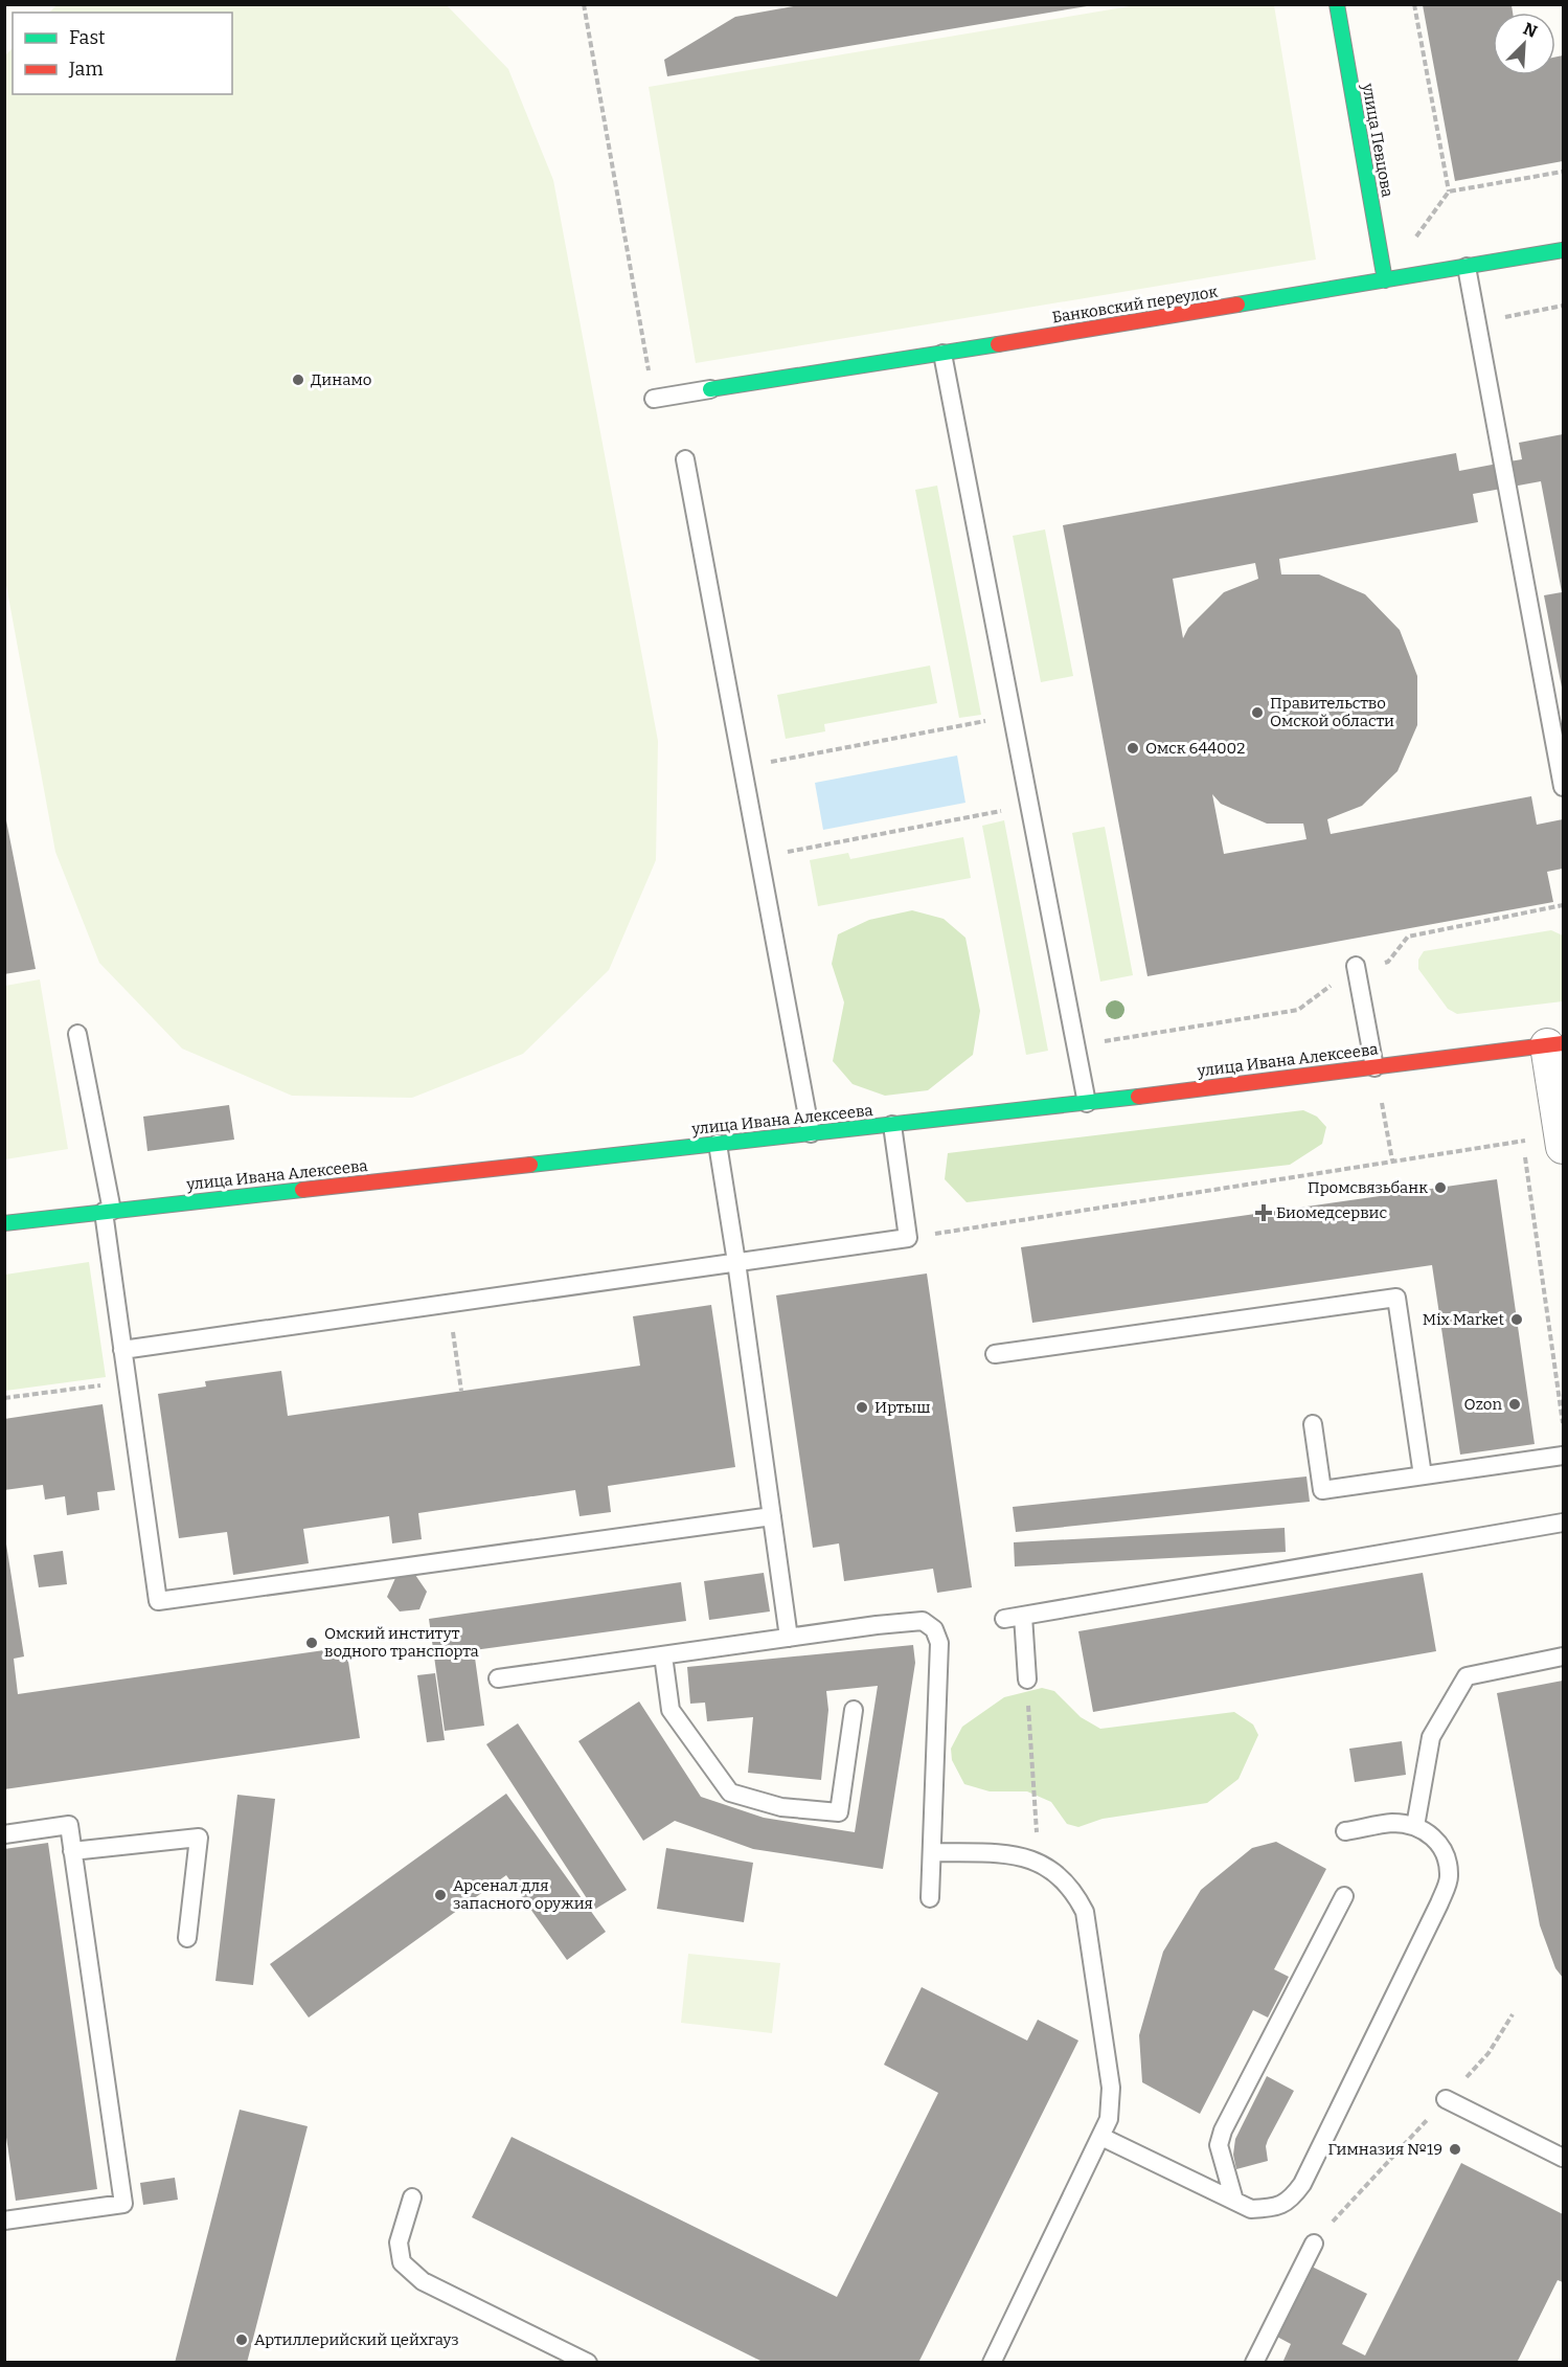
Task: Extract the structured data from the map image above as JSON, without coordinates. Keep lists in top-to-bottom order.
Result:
{
  "streets": {
    "street": ["улица Певцова", "Банковский переулок", "улица Ивана Алексеева"]
  },
  "crossings": [
    ["улица Певцова", "Банковский переулок"]
  ],
  "places": {
    "other": [
      "Динамо",
      "Правительство Омской области",
      "Омск 644002",
      "Промсвязьбанк",
      "Mix Market",
      "Ozon",
      "Иртыш",
      "Омский институт водного транспорта",
      "Арсенал для запасного оружия",
      "Гимназия №19",
      "Артиллерийский цейхгауз"
    ],
    "health": ["Биомедсервис"]
  },
  "legend": ["Fast", "Jam"],
  "north": "top right"
}
